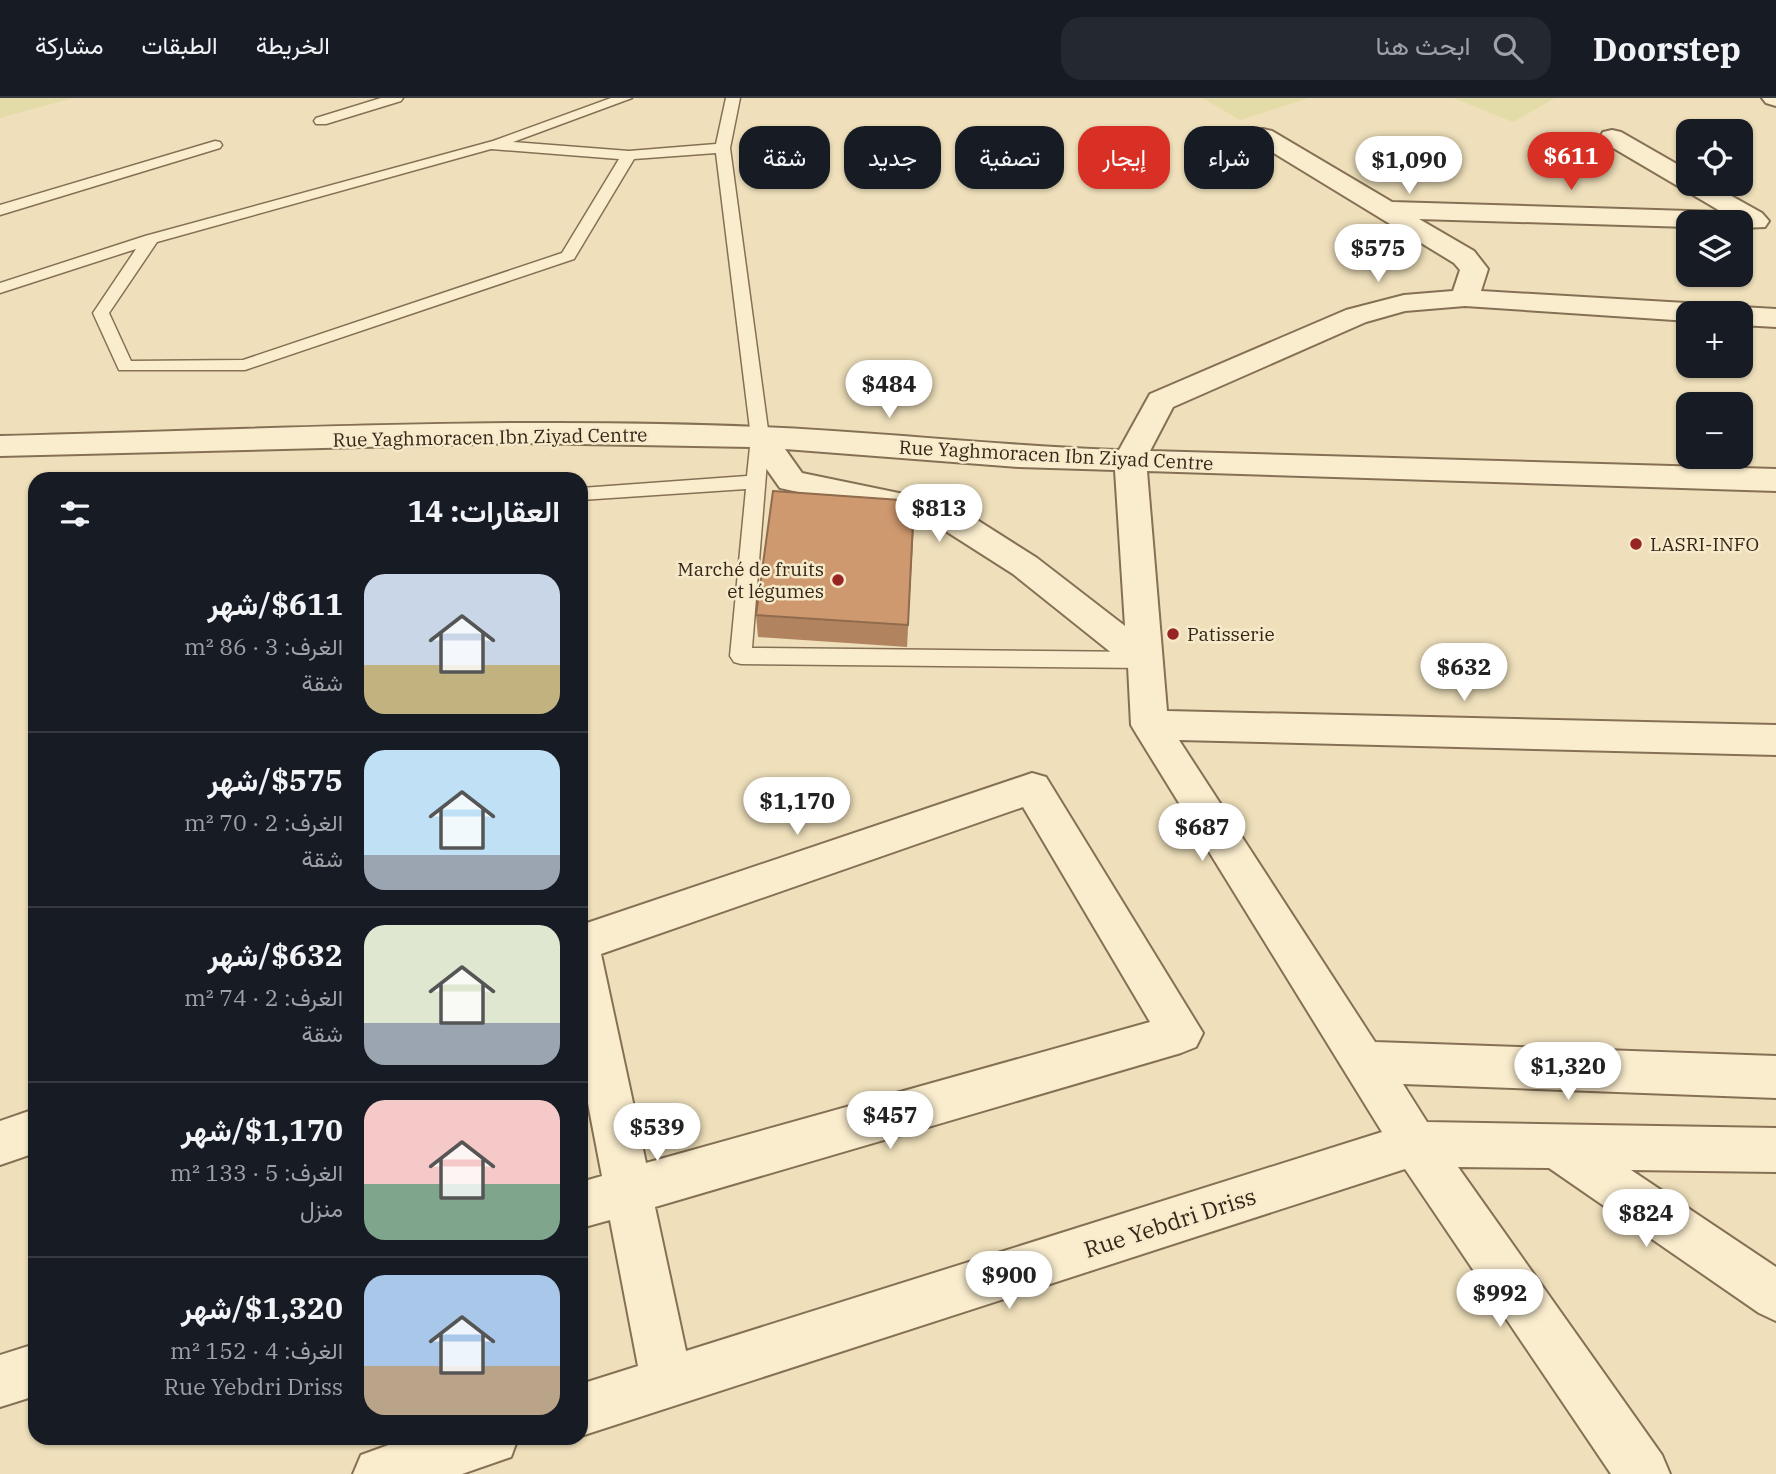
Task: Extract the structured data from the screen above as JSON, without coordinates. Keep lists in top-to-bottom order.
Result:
{
  "streets": {
    "street": ["Rue Yaghmoracen Ibn Ziyad Centre", "Rue Yebdri Driss"]
  },
  "places": ["LASRI-INFO", "Marché de fruits et légumes", "Patisserie"],
  "page": {
    "header": "Doorstep",
    "search": "ابحث هنا",
    "nav": ["الخريطة", "الطبقات", "مشاركة"],
    "map_buttons": ["+", "−"],
    "chip": [
      "شراء",
      "إيجار",
      "تصفية",
      "جديد",
      "شقة"
    ],
    "price": [
      "$611",
      "$1,090",
      "$575",
      "$484",
      "$813",
      "$632",
      "$1,170",
      "$687",
      "$1,320",
      "$457",
      "$539",
      "$824",
      "$900",
      "$992"
    ],
    "heading": "العقارات: 14",
    "list": [
      {
        "name": "$611/شهر",
        "note": "الغرف: 3 · 86 m² · شقة"
      },
      {
        "name": "$575/شهر",
        "note": "الغرف: 2 · 70 m² · شقة"
      },
      {
        "name": "$632/شهر",
        "note": "الغرف: 2 · 74 m² · شقة"
      },
      {
        "name": "$1,170/شهر",
        "note": "الغرف: 5 · 133 m² · منزل"
      },
      {
        "name": "$1,320/شهر",
        "note": "الغرف: 4 · 152 m² · Rue Yebdri Driss"
      }
    ]
  }
}
